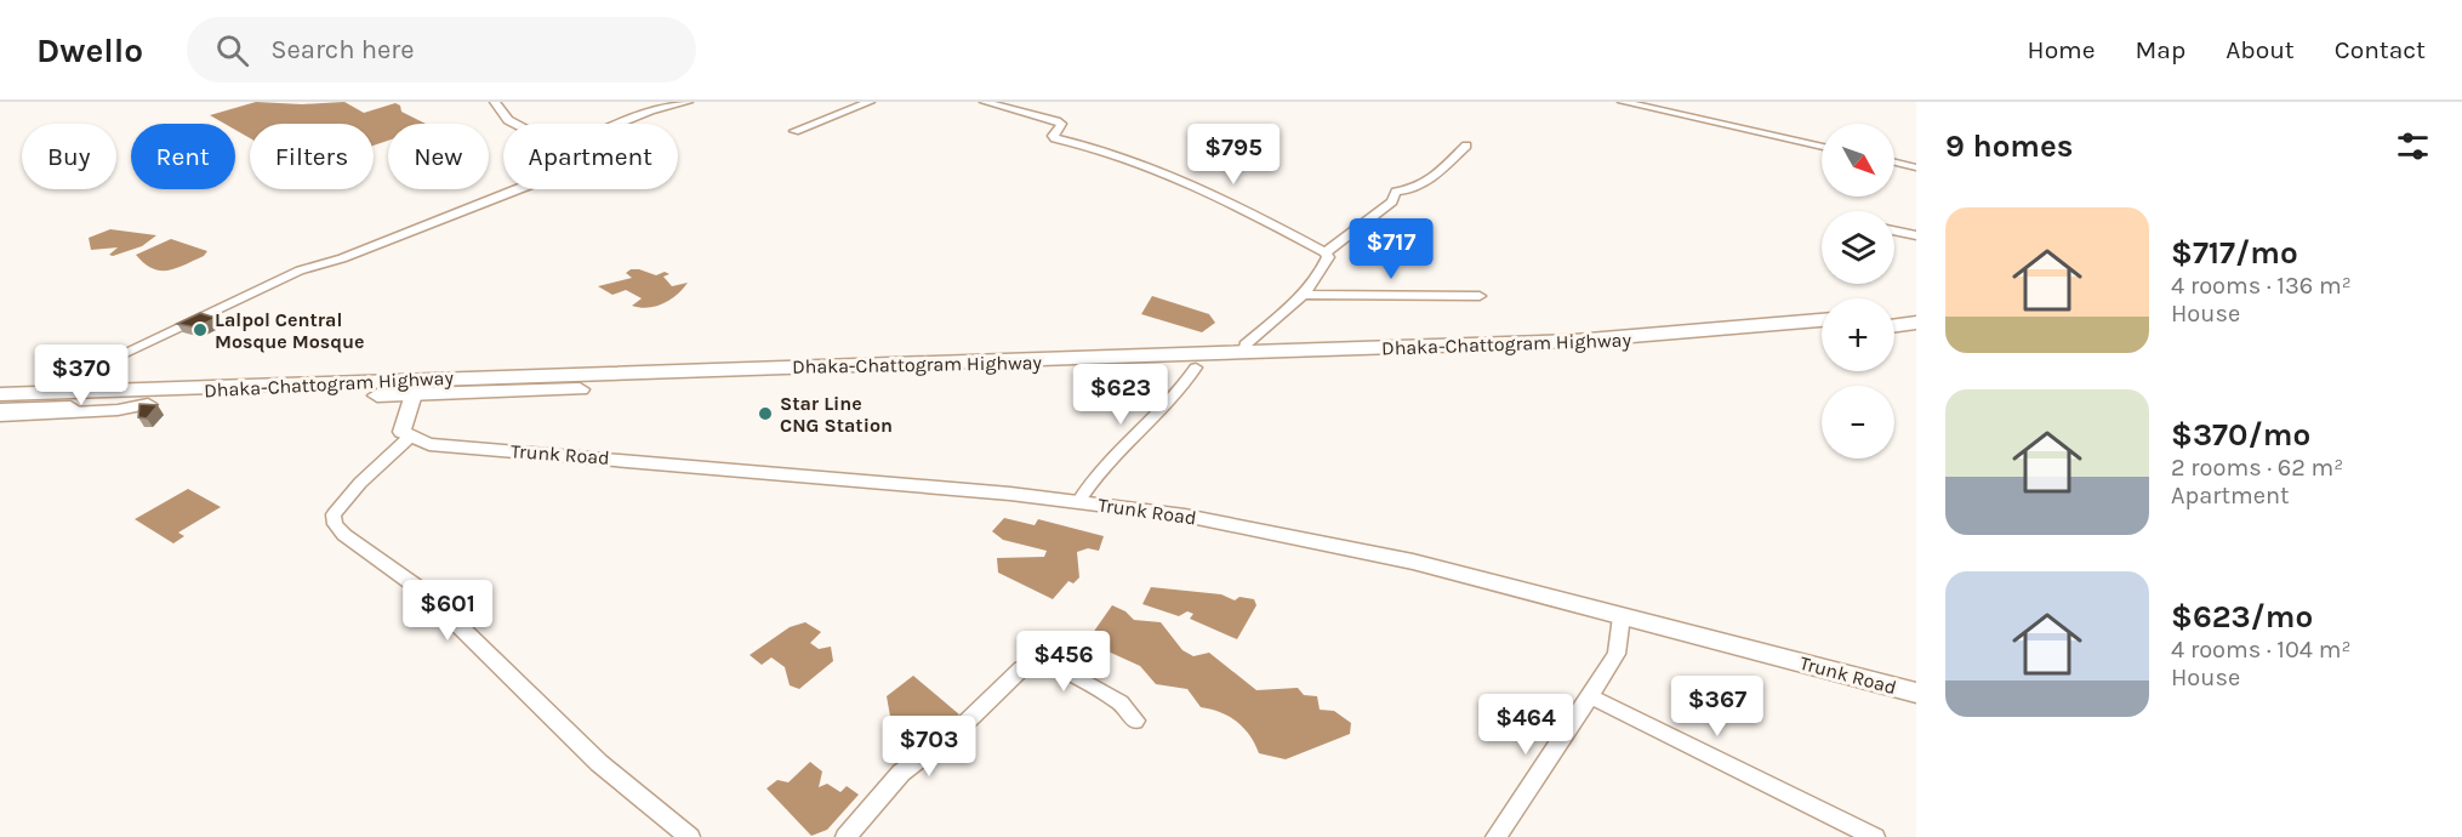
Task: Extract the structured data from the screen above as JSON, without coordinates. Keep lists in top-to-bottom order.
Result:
{
  "streets": {
    "highway": ["Dhaka-Chattogram Highway"],
    "main road": ["Trunk Road"]
  },
  "places": ["Lalpol Central Mosque Mosque", "Star Line CNG Station"],
  "north": "bottom right",
  "page": {
    "header": "Dwello",
    "search": "Search here",
    "nav": [
      "Home",
      "Map",
      "About",
      "Contact"
    ],
    "heading": "9 homes",
    "map_buttons": ["+", "−"],
    "price": [
      "$795",
      "$717",
      "$370",
      "$623",
      "$601",
      "$456",
      "$367",
      "$464",
      "$703"
    ],
    "chip": [
      "Buy",
      "Rent",
      "Filters",
      "New",
      "Apartment"
    ],
    "list": [
      {
        "name": "$717/mo",
        "note": "4 rooms · 136 m² · House"
      },
      {
        "name": "$370/mo",
        "note": "2 rooms · 62 m² · Apartment"
      },
      {
        "name": "$623/mo",
        "note": "4 rooms · 104 m² · House"
      }
    ]
  }
}
